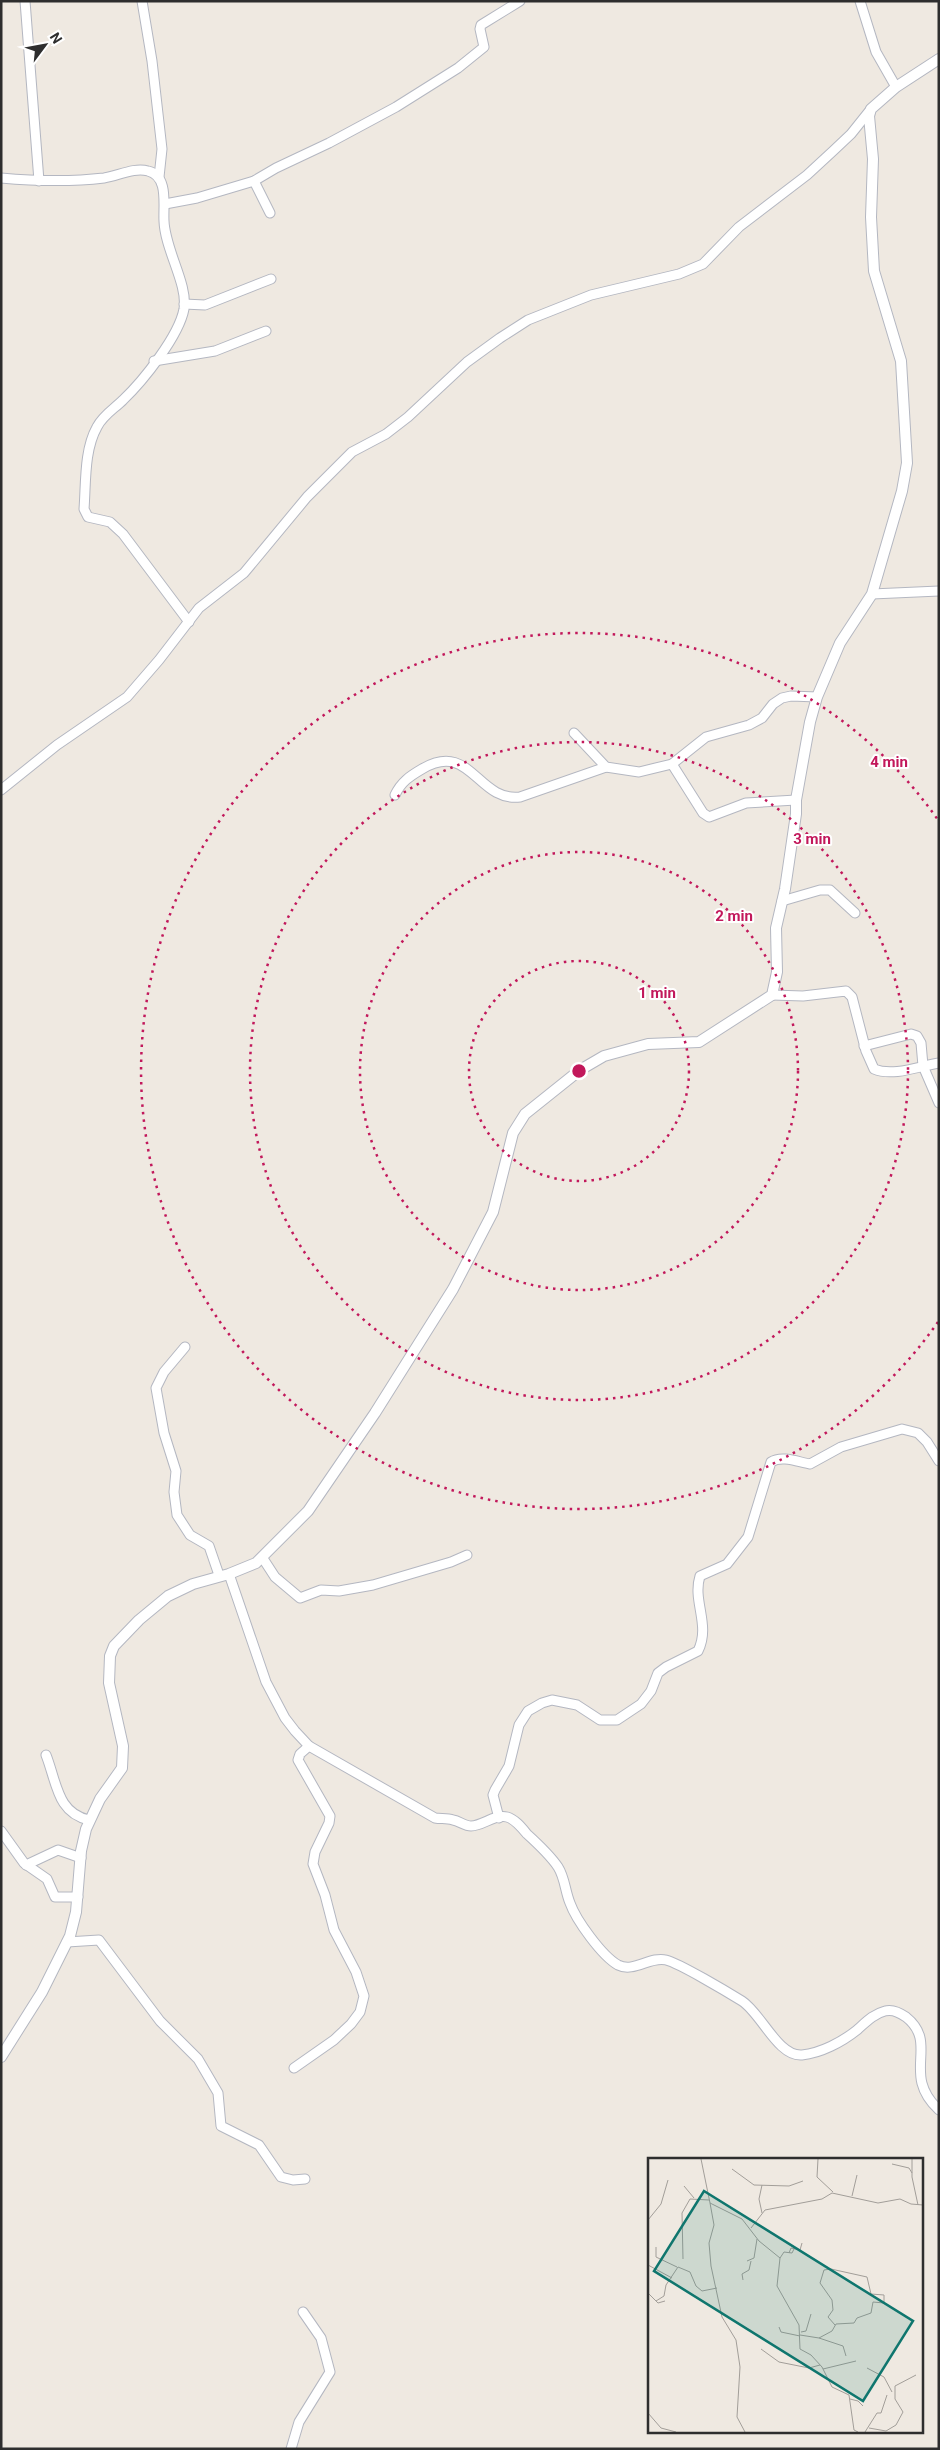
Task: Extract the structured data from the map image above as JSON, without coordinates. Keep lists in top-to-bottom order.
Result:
{
  "north": "top right",
  "rings": [
    "4 min",
    "3 min",
    "2 min",
    "1 min"
  ]
}
